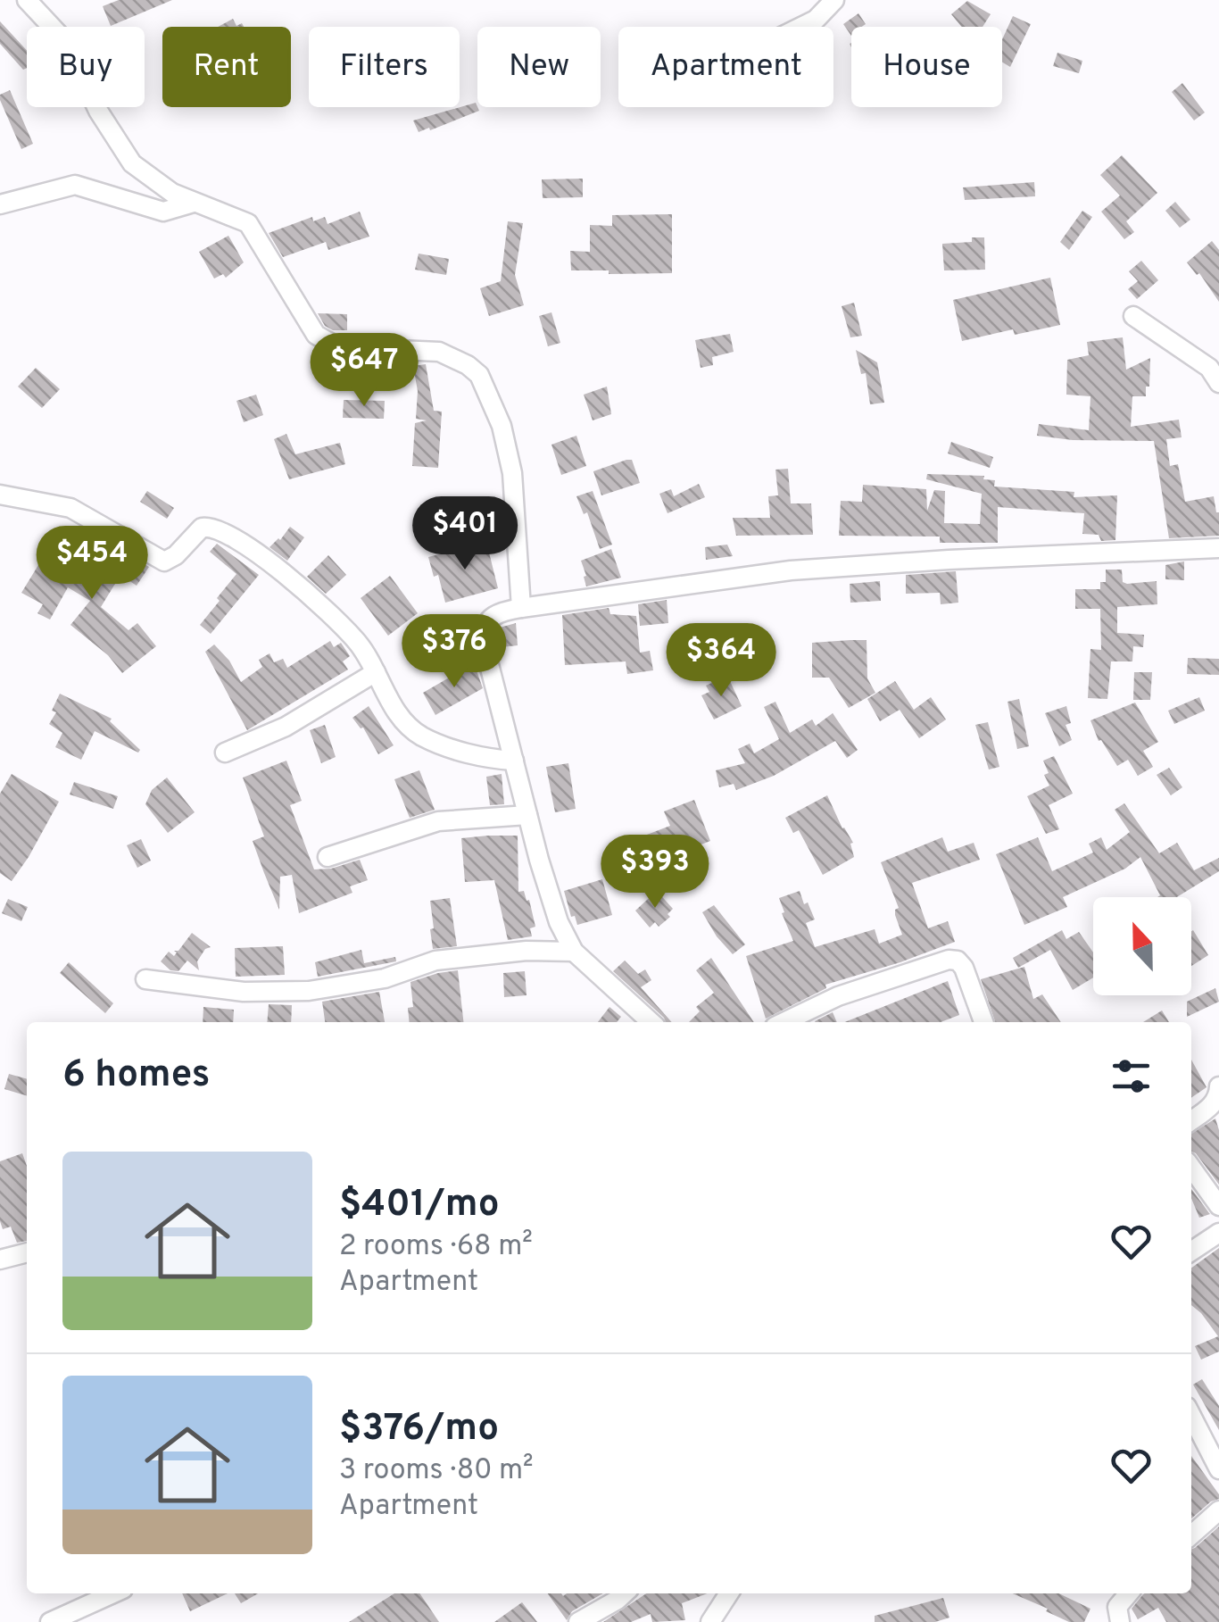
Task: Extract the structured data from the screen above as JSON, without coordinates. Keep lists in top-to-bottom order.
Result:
{
  "north": "top",
  "page": {
    "chip": [
      "Buy",
      "Rent",
      "Filters",
      "New",
      "Apartment",
      "House"
    ],
    "price": [
      "$647",
      "$401",
      "$454",
      "$376",
      "$364",
      "$393"
    ],
    "heading": "6 homes",
    "list": [
      {
        "name": "$401/mo",
        "note": "2 rooms · 68 m² · Apartment"
      },
      {
        "name": "$376/mo",
        "note": "3 rooms · 80 m² · Apartment"
      }
    ]
  }
}
